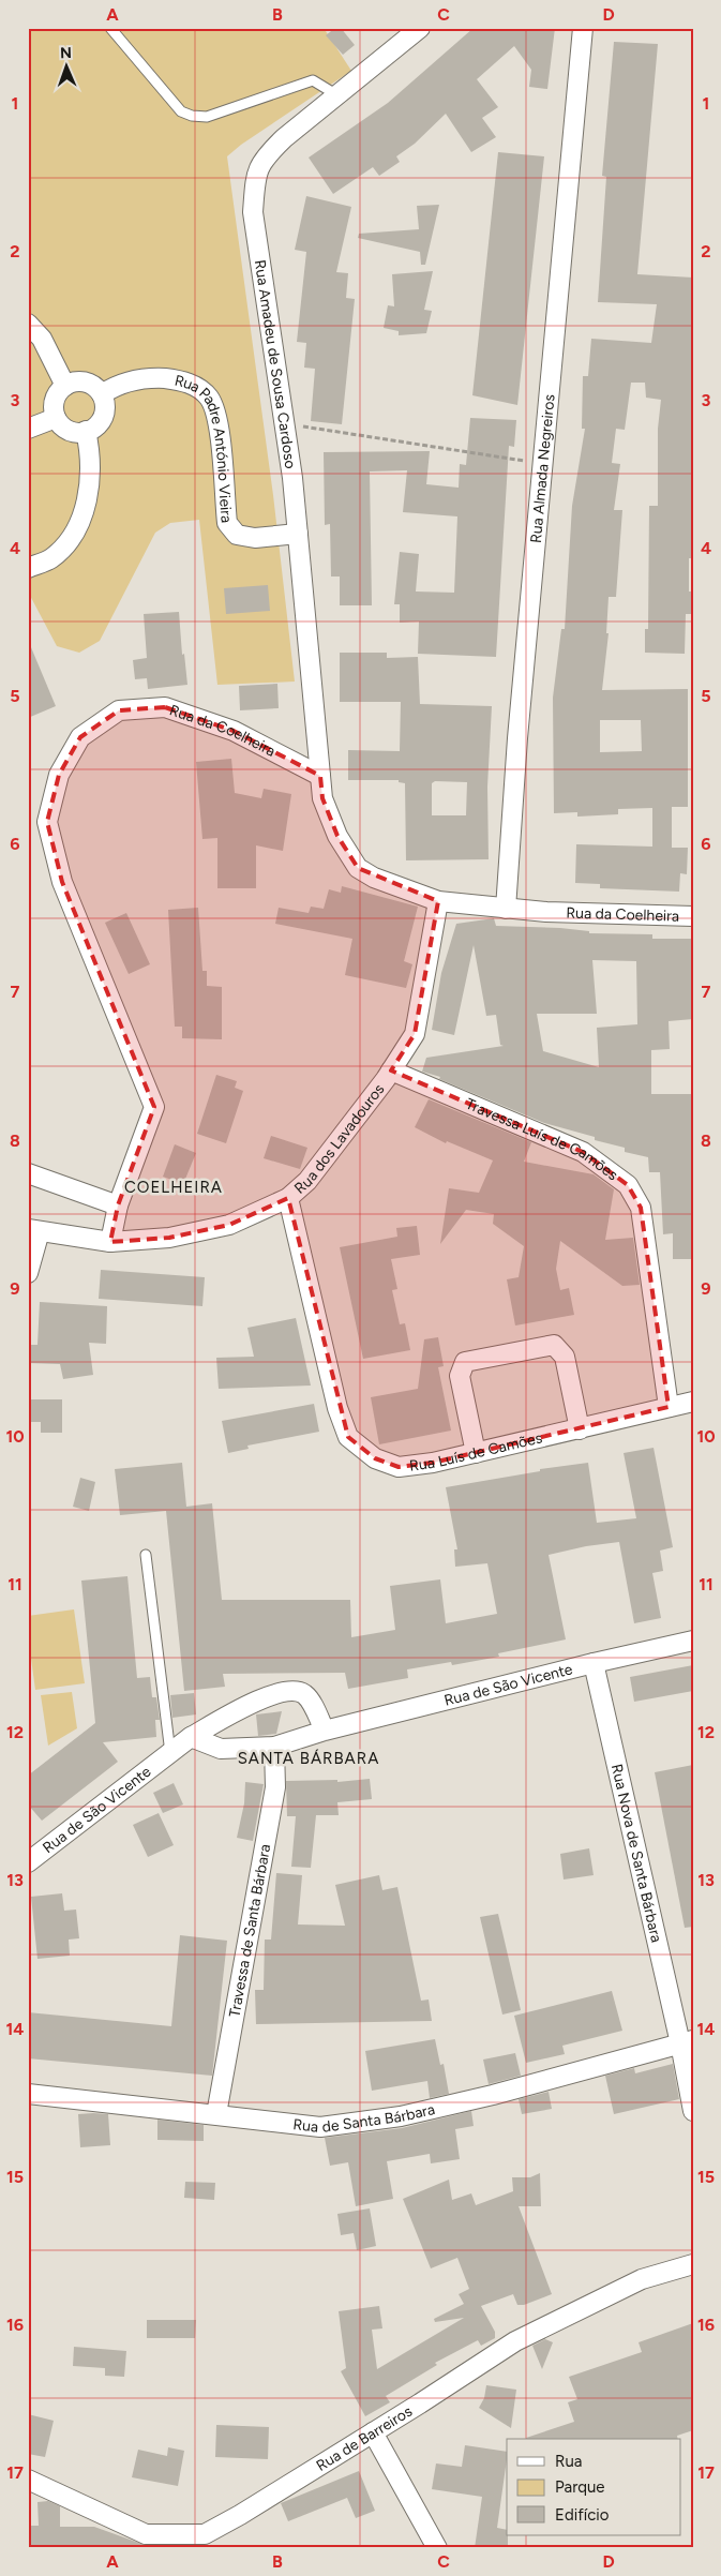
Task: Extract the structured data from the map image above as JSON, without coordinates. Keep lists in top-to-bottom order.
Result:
{
  "streets": {
    "street": [
      "Rua Amadeu de Sousa Cardoso",
      "Rua Padre António Vieira",
      "Rua Almada Negreiros",
      "Rua da Coelheira",
      "Rua dos Lavadouros",
      "Travessa Luís de Camões",
      "Rua Luís de Camões",
      "Rua de São Vicente",
      "Rua Nova de Santa Bárbara",
      "Travessa de Santa Bárbara",
      "Rua de Santa Bárbara",
      "Rua de Barreiros"
    ]
  },
  "crossings": [
    ["Rua Amadeu de Sousa Cardoso", "Rua Padre António Vieira"],
    ["Rua Amadeu de Sousa Cardoso", "Rua da Coelheira"],
    ["Rua Almada Negreiros", "Rua da Coelheira"],
    ["Rua da Coelheira", "Rua dos Lavadouros"],
    ["Rua dos Lavadouros", "Travessa Luís de Camões"],
    ["Rua dos Lavadouros", "Rua Luís de Camões"],
    ["Travessa Luís de Camões", "Rua Luís de Camões"],
    ["Rua de São Vicente", "Rua Nova de Santa Bárbara"],
    ["Rua de São Vicente", "Travessa de Santa Bárbara"],
    ["Rua Nova de Santa Bárbara", "Rua de Santa Bárbara"],
    ["Travessa de Santa Bárbara", "Rua de Santa Bárbara"]
  ],
  "districts": ["COELHEIRA", "SANTA BÁRBARA"],
  "legend": ["Rua", "Parque", "Edifício"],
  "north": "top",
  "grid": {
    "columns": [
      "A",
      "B",
      "C",
      "D"
    ],
    "rows": [
      "1",
      "2",
      "3",
      "4",
      "5",
      "6",
      "7",
      "8",
      "9",
      "10",
      "11",
      "12",
      "13",
      "14",
      "15",
      "16",
      "17"
    ]
  }
}
